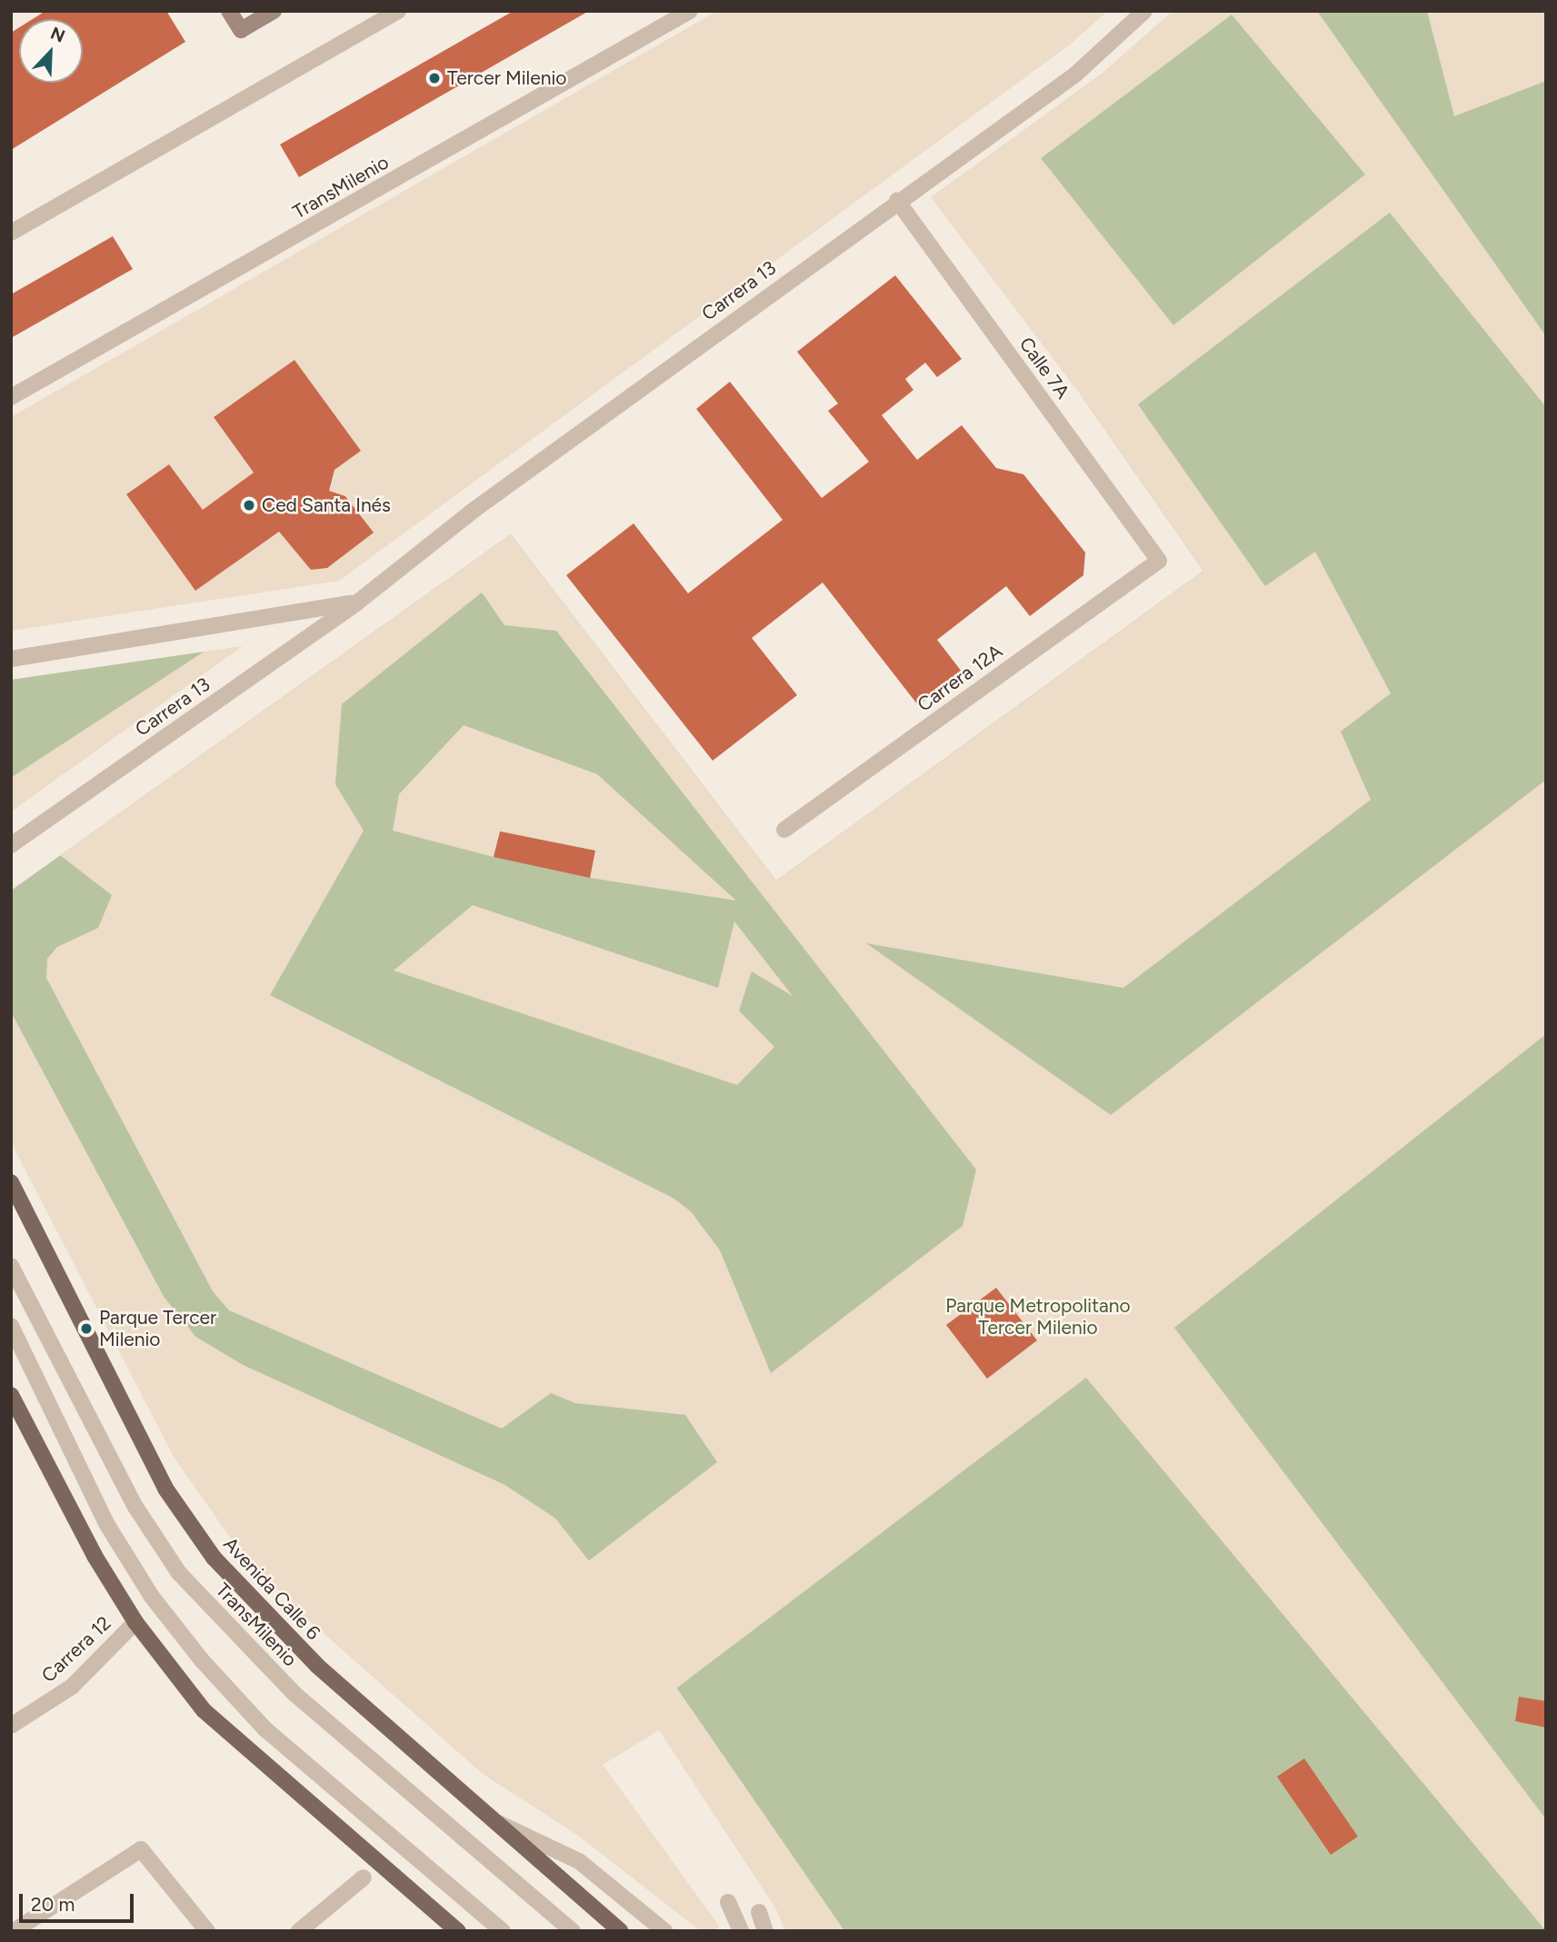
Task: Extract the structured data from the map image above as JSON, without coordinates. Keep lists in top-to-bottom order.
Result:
{
  "streets": {
    "main road": ["Avenida Calle 6"],
    "street": [
      "TransMilenio",
      "Carrera 13",
      "Calle 7A",
      "Carrera 12A",
      "Carrera 12"
    ]
  },
  "crossings": [
    ["Carrera 13", "Calle 7A"],
    ["Calle 7A", "Carrera 12A"]
  ],
  "parks": ["Parque Metropolitano Tercer Milenio"],
  "places": ["Tercer Milenio", "Ced Santa Inés", "Parque Tercer Milenio"],
  "scale_bar": "20 m",
  "north": "top right"
}
